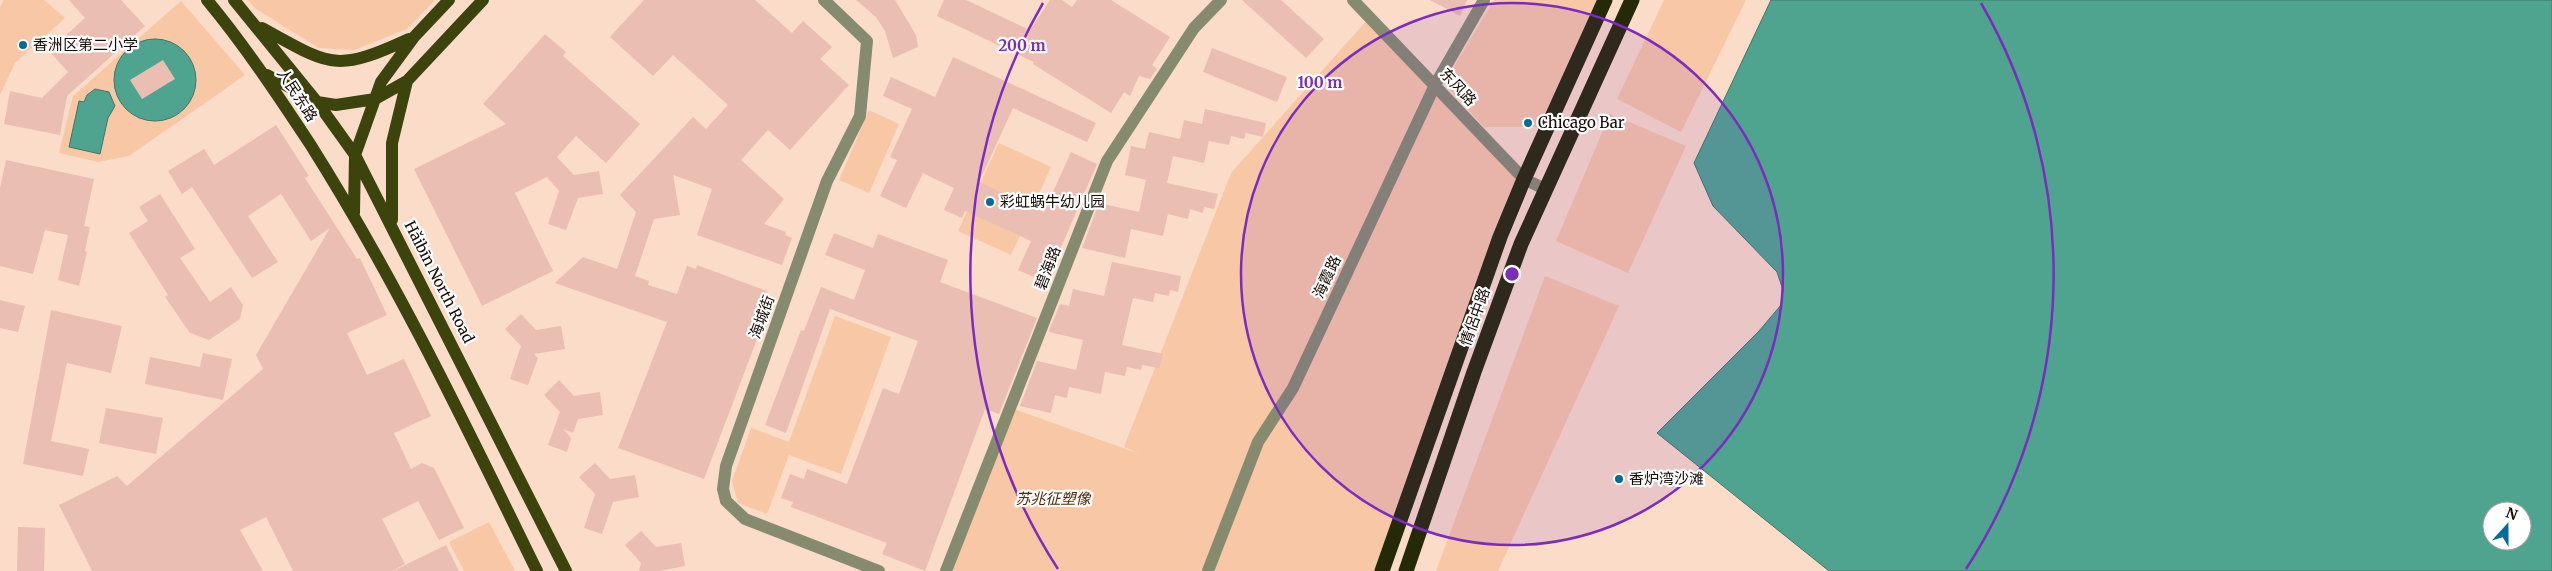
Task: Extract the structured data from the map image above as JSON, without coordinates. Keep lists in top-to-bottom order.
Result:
{
  "streets": {
    "highway": ["情侶中路"],
    "main road": ["人民东路", "Hǎibīn North Road"],
    "street": [
      "东风路",
      "碧海路",
      "海霞路",
      "海城街"
    ]
  },
  "crossings": [
    ["东风路", "海霞路"],
    ["东风路", "情侶中路"]
  ],
  "parks": ["苏兆征塑像"],
  "places": [
    "香洲区第二小学",
    "Chicago Bar",
    "彩虹蜗牛幼儿园",
    "香炉湾沙滩"
  ],
  "north": "top",
  "rings": ["200 m", "100 m"]
}
